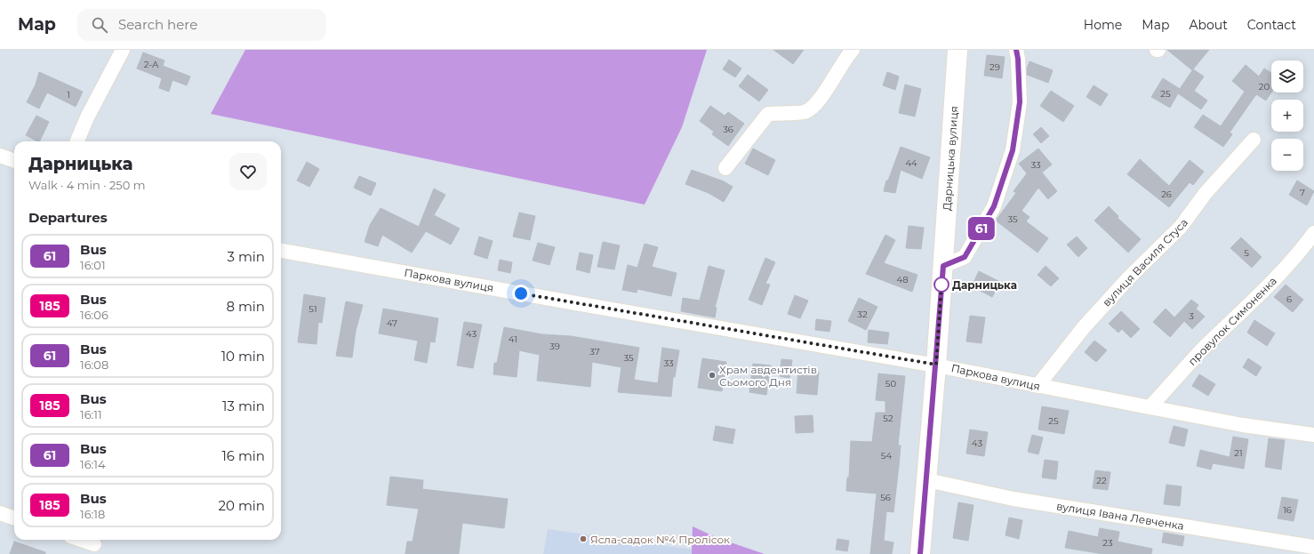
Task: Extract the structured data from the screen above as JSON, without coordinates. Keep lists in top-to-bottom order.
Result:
{
  "streets": {
    "street": [
      "Дарницька вулиця",
      "вулиця Василя Стуса",
      "Паркова вулиця",
      "провулок Симоненка",
      "вулиця Івана Левченка"
    ]
  },
  "crossings": [
    ["Дарницька вулиця", "Паркова вулиця"],
    ["Дарницька вулиця", "вулиця Івана Левченка"],
    ["вулиця Василя Стуса", "Паркова вулиця"],
    ["Паркова вулиця", "провулок Симоненка"]
  ],
  "places": ["Дарницька", "Храм авдентистів Сьомого Дня", "Ясла-садок №4 Пролісок"],
  "lines": ["bus line 61"],
  "house_numbers": [
    "2-А",
    "29",
    "20",
    "25",
    "1",
    "36",
    "44",
    "33",
    "7",
    "26",
    "35",
    "5",
    "48",
    "6",
    "51",
    "32",
    "3",
    "47",
    "43",
    "41",
    "39",
    "37",
    "35",
    "33",
    "50",
    "52",
    "25",
    "43",
    "21",
    "54",
    "22",
    "56",
    "16",
    "23"
  ],
  "page": {
    "header": "Map",
    "search": "Search here",
    "nav": [
      "Home",
      "Map",
      "About",
      "Contact"
    ],
    "on_map": "61",
    "map_buttons": ["+", "−"],
    "heading": [
      ["Дарницька", "Walk · 4 min · 250 m"],
      "Departures"
    ],
    "list": [
      {
        "mark": "61",
        "name": "Bus",
        "note": "16:01",
        "value": "3 min"
      },
      {
        "mark": "185",
        "name": "Bus",
        "note": "16:06",
        "value": "8 min"
      },
      {
        "mark": "61",
        "name": "Bus",
        "note": "16:08",
        "value": "10 min"
      },
      {
        "mark": "185",
        "name": "Bus",
        "note": "16:11",
        "value": "13 min"
      },
      {
        "mark": "61",
        "name": "Bus",
        "note": "16:14",
        "value": "16 min"
      },
      {
        "mark": "185",
        "name": "Bus",
        "note": "16:18",
        "value": "20 min"
      }
    ]
  }
}
